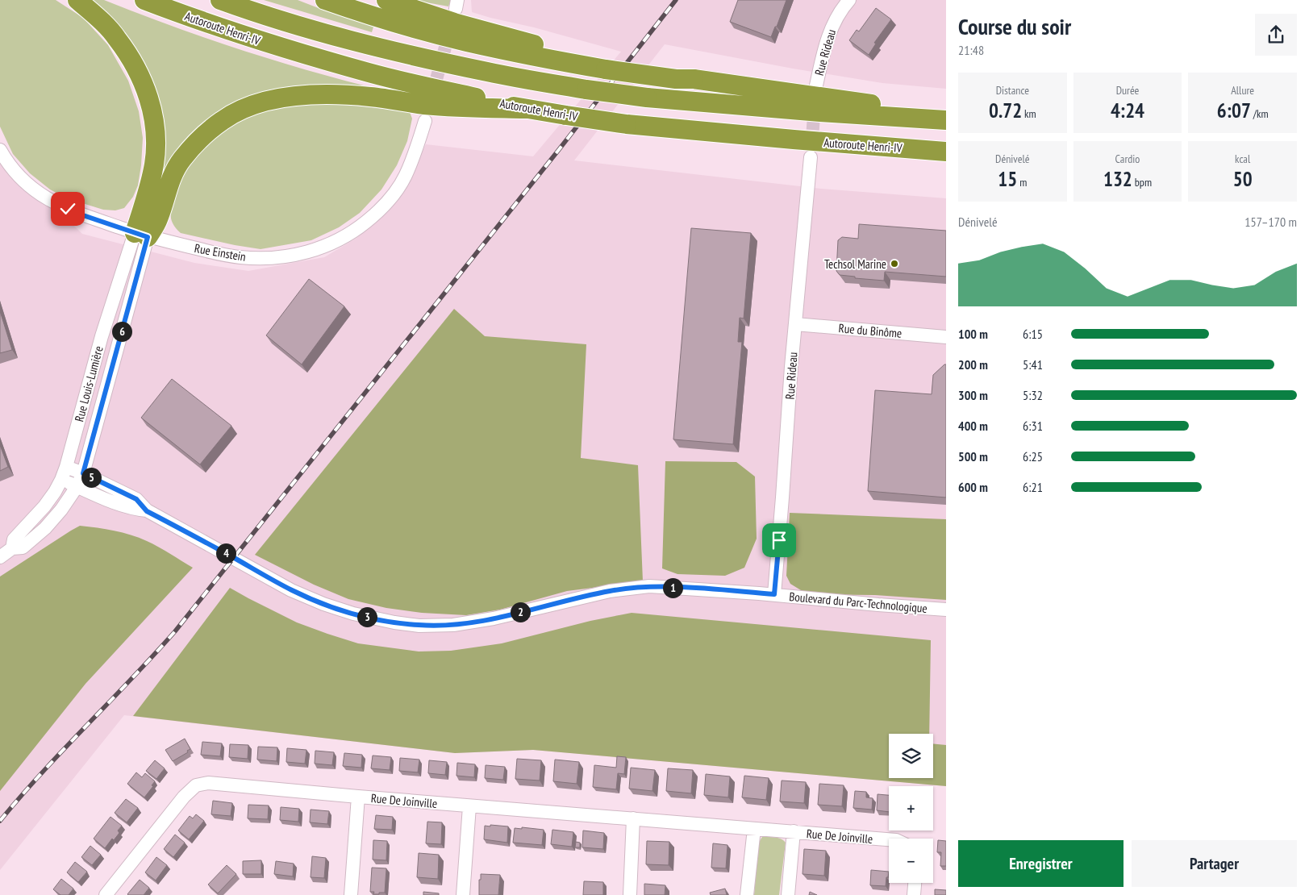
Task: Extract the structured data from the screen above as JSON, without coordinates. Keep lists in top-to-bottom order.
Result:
{
  "streets": {
    "highway": ["Autoroute Henri-IV"],
    "street": [
      "Rue Rideau",
      "Rue Einstein",
      "Rue du Binôme",
      "Rue Louis-Lumière",
      "Boulevard du Parc-Technologique",
      "Rue De Joinville"
    ]
  },
  "crossings": [
    ["Rue Rideau", "Rue du Binôme"],
    ["Rue Rideau", "Boulevard du Parc-Technologique"],
    ["Rue Einstein", "Rue Louis-Lumière"],
    ["Rue Louis-Lumière", "Boulevard du Parc-Technologique"]
  ],
  "places": ["Techsol Marine"],
  "page": {
    "heading": ["Course du soir", "21:48"],
    "stats": [
      ["Distance", "0.72 km"],
      ["Durée", "4:24"],
      ["Allure", "6:07 /km"],
      ["Dénivelé", "15 m"],
      ["Cardio", "132 bpm"],
      ["kcal", "50"]
    ],
    "chart": ["Dénivelé", "157–170 m"],
    "list": [
      {
        "name": "100 m",
        "note": "6:15"
      },
      {
        "name": "200 m",
        "note": "5:41"
      },
      {
        "name": "300 m",
        "note": "5:32"
      },
      {
        "name": "400 m",
        "note": "6:31"
      },
      {
        "name": "500 m",
        "note": "6:25"
      },
      {
        "name": "600 m",
        "note": "6:21"
      }
    ],
    "pins": [
      "6",
      "5",
      "4",
      "1",
      "2",
      "3"
    ],
    "map_buttons": ["+", "−"],
    "buttons": ["Enregistrer", "Partager"]
  }
}
